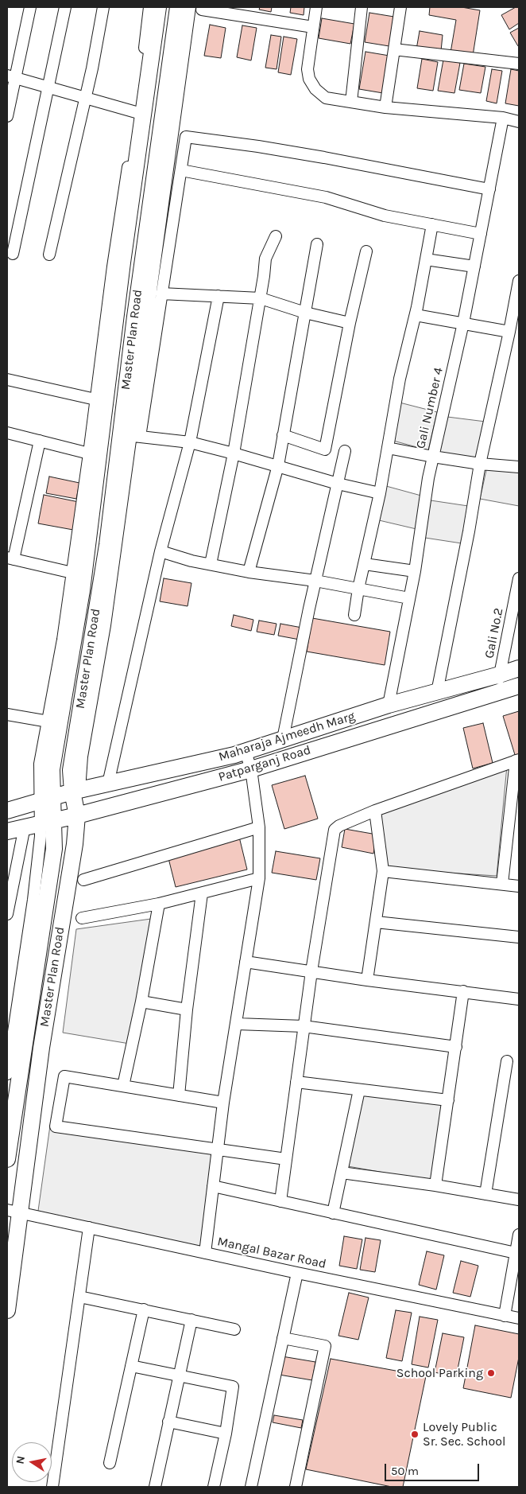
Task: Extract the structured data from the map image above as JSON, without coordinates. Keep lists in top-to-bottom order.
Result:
{
  "streets": {
    "main road": ["Master Plan Road", "Maharaja Ajmeedh Marg", "Patparganj Road"],
    "street": ["Gali Number 4", "Gali No.2", "Mangal Bazar Road"]
  },
  "crossings": [
    ["Master Plan Road", "Maharaja Ajmeedh Marg"],
    ["Master Plan Road", "Patparganj Road"],
    ["Master Plan Road", "Mangal Bazar Road"],
    ["Gali Number 4", "Maharaja Ajmeedh Marg"],
    ["Gali No.2", "Maharaja Ajmeedh Marg"],
    ["Gali No.2", "Patparganj Road"]
  ],
  "places": ["School Parking", "Lovely Public Sr. Sec. School"],
  "scale_bar": "50 m",
  "north": "left"
}
